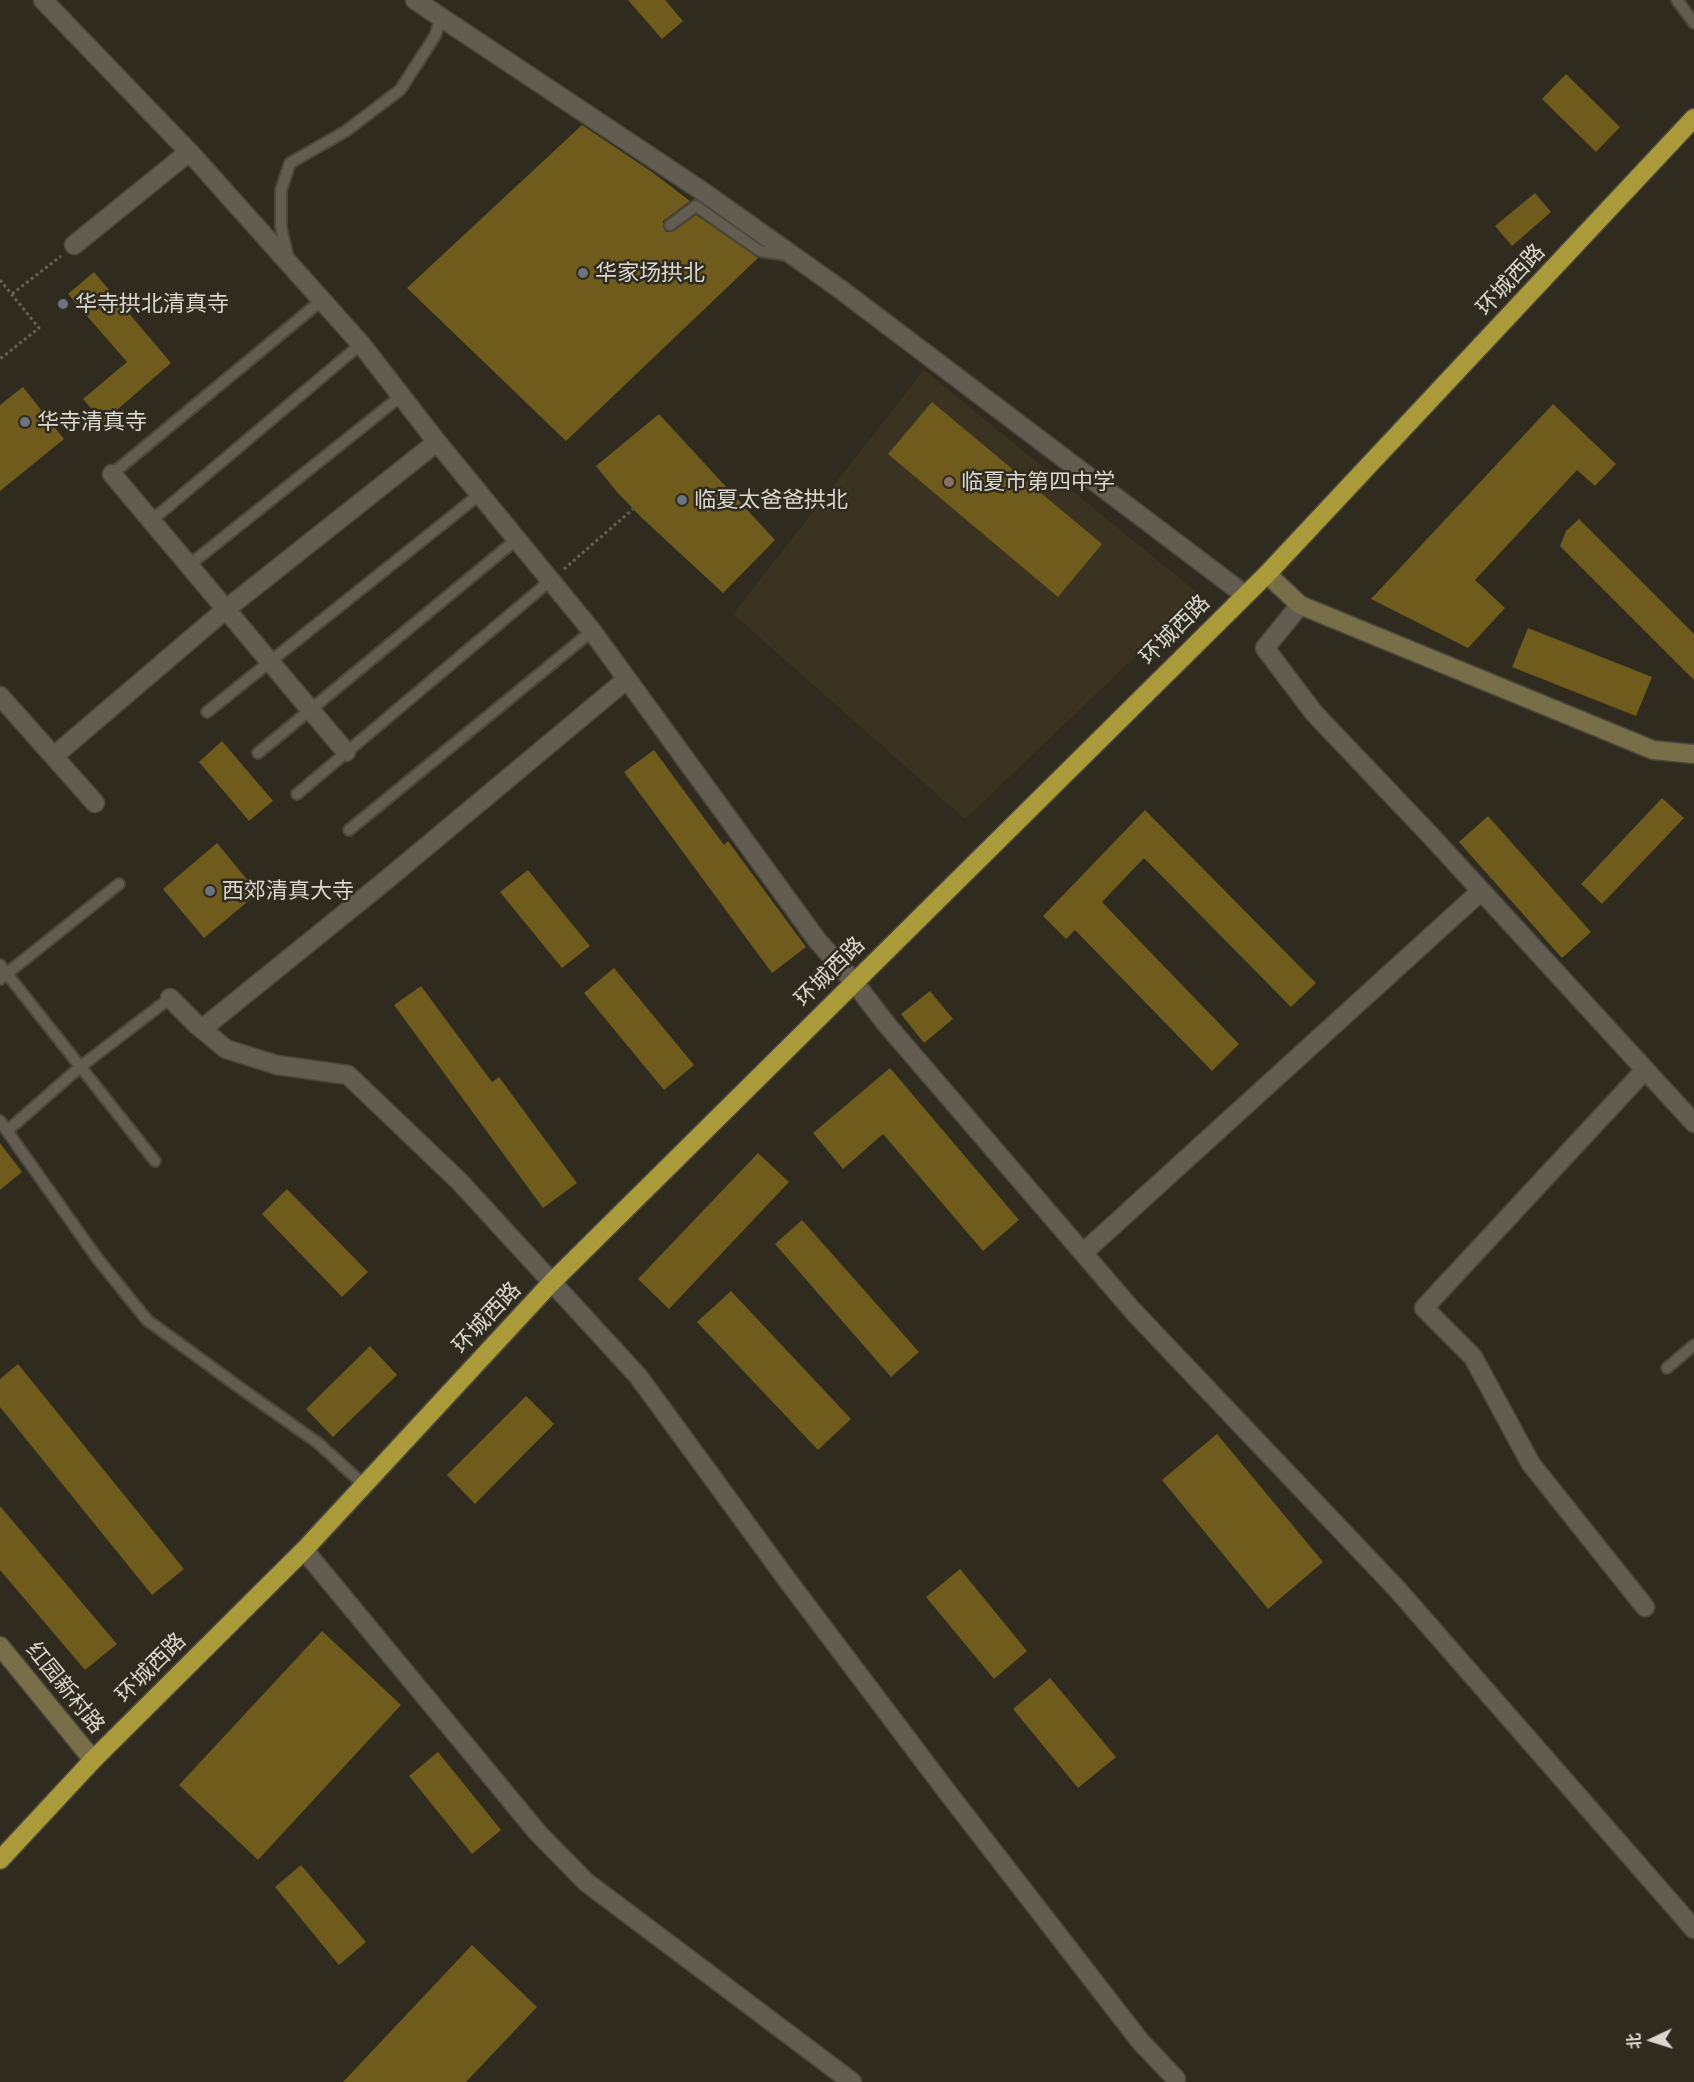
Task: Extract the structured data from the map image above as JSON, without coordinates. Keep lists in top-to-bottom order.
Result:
{
  "streets": {
    "highway": ["环城西路"],
    "street": ["红园新村路"]
  },
  "crossings": [
    ["环城西路", "红园新村路"]
  ],
  "places": [
    "华家场拱北",
    "华寺拱北清真寺",
    "华寺清真寺",
    "临夏市第四中学",
    "临夏太爸爸拱北",
    "西郊清真大寺"
  ],
  "north": "left"
}
